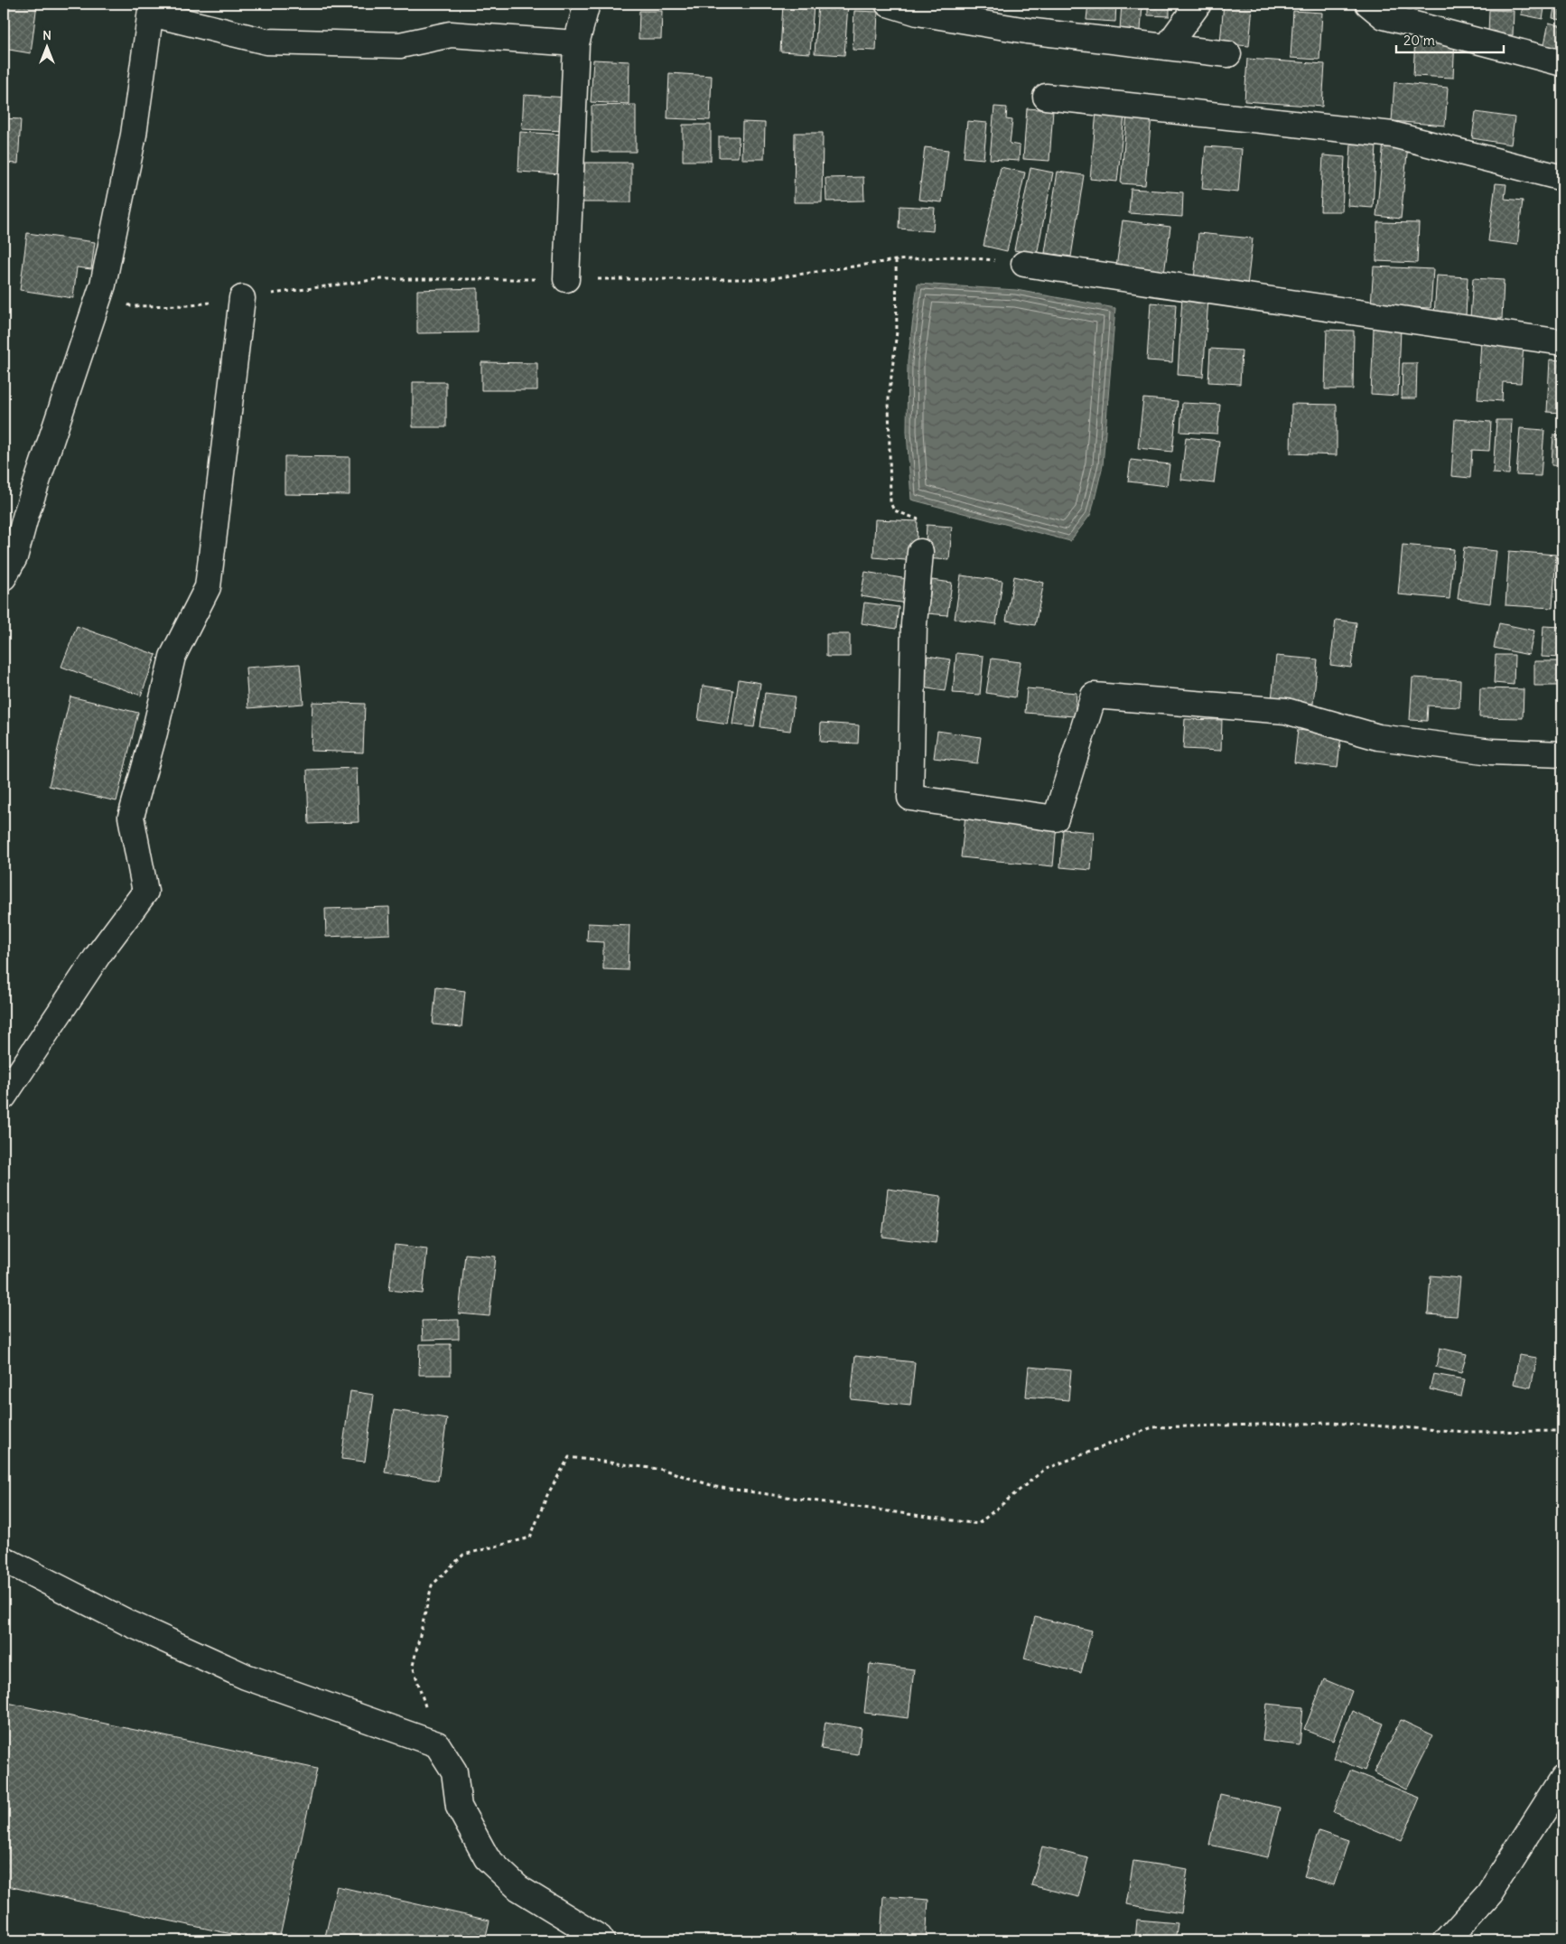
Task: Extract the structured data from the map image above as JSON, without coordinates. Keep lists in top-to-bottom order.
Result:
{
  "scale_bar": "20 m",
  "north": "top"
}
